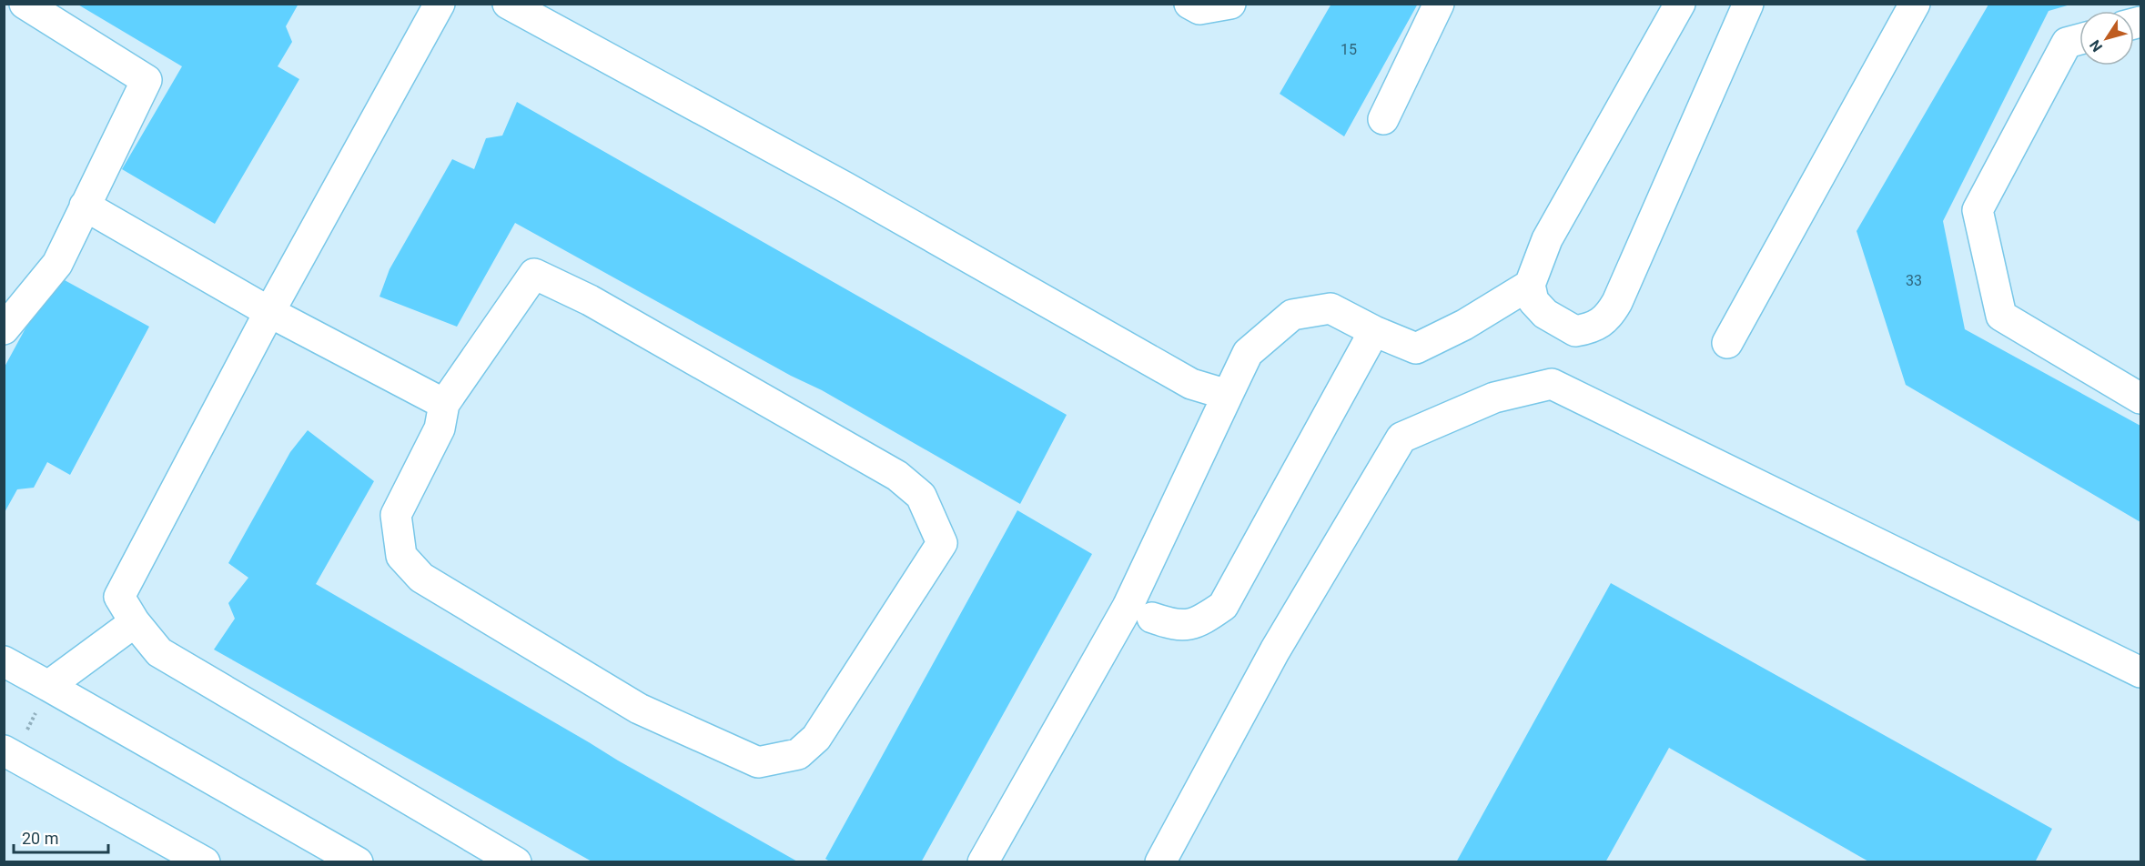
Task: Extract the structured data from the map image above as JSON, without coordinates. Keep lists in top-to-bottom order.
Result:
{
  "house_numbers": ["15", "33"],
  "scale_bar": "20 m",
  "north": "bottom left"
}
